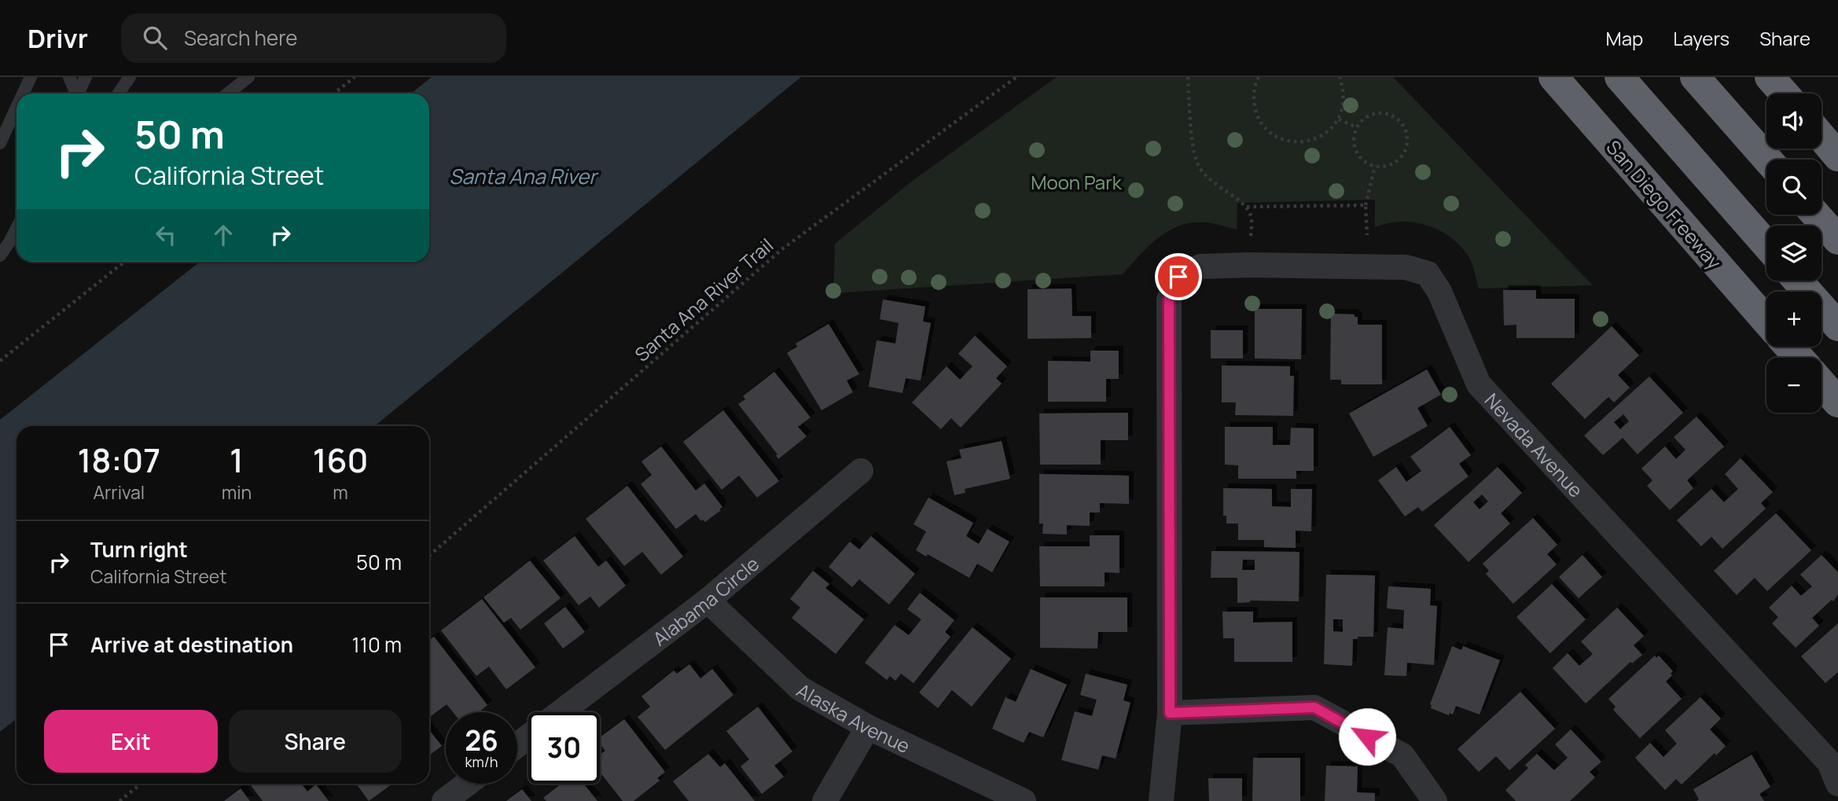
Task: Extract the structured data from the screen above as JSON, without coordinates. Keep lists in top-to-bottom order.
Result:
{
  "streets": {
    "highway": ["San Diego Freeway"],
    "street": ["Nevada Avenue", "Alabama Circle", "Alaska Avenue"],
    "path": ["Santa Ana River Trail"]
  },
  "crossings": [
    ["Alabama Circle", "Alaska Avenue"]
  ],
  "water": ["Santa Ana River"],
  "parks": ["Moon Park"],
  "page": {
    "header": "Drivr",
    "search": "Search here",
    "nav": ["Map", "Layers", "Share"],
    "map_buttons": ["+", "−"],
    "turn": ["50 m", "California Street"],
    "eta": [
      "18:07",
      "Arrival",
      "1",
      "min",
      "160",
      "m"
    ],
    "list": [
      {
        "name": "Turn right",
        "note": "California Street",
        "value": "50 m"
      },
      {
        "name": "Arrive at destination",
        "value": "110 m"
      }
    ],
    "buttons": ["Exit", "Share"],
    "speed": "26 km/h",
    "limit": "30"
  }
}
